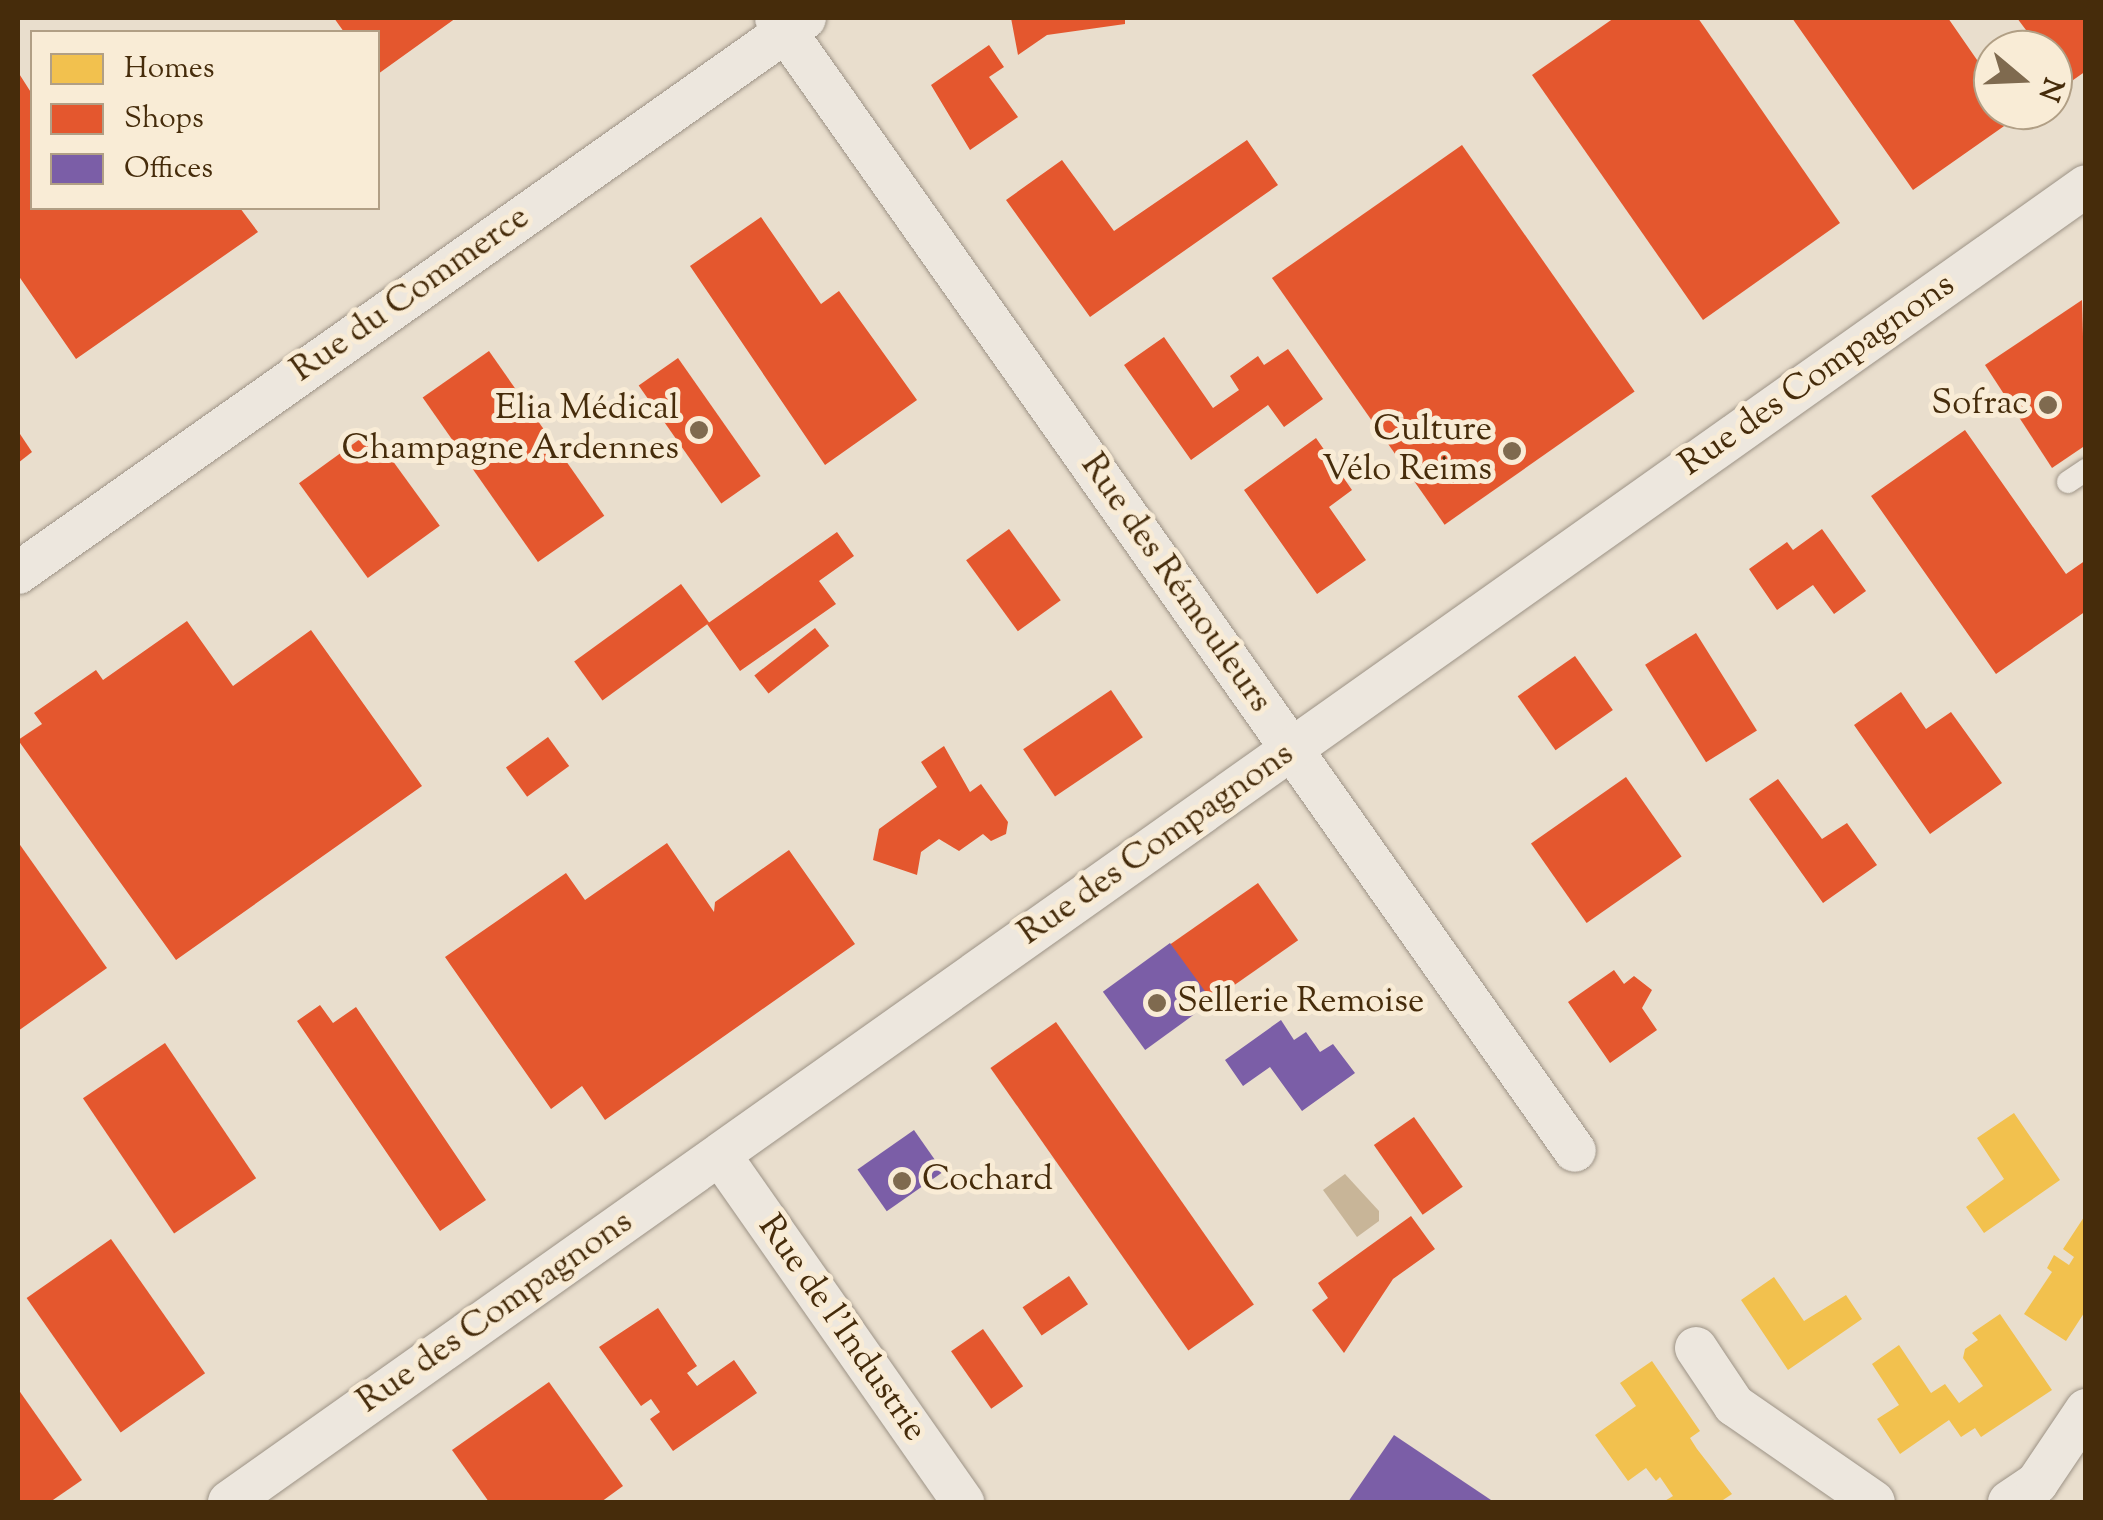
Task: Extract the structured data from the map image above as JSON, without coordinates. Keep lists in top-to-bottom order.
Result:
{
  "streets": {
    "street": [
      "Rue du Commerce",
      "Rue des Compagnons",
      "Rue des Rémouleurs",
      "Rue de l'Industrie"
    ]
  },
  "crossings": [
    ["Rue du Commerce", "Rue des Rémouleurs"],
    ["Rue des Compagnons", "Rue des Rémouleurs"],
    ["Rue des Compagnons", "Rue de l'Industrie"]
  ],
  "places": [
    "Sofrac",
    "Elia Médical Champagne Ardennes",
    "Culture Vélo Reims",
    "Sellerie Remoise",
    "Cochard"
  ],
  "legend": ["Homes", "Shops", "Offices"],
  "north": "right"
}
